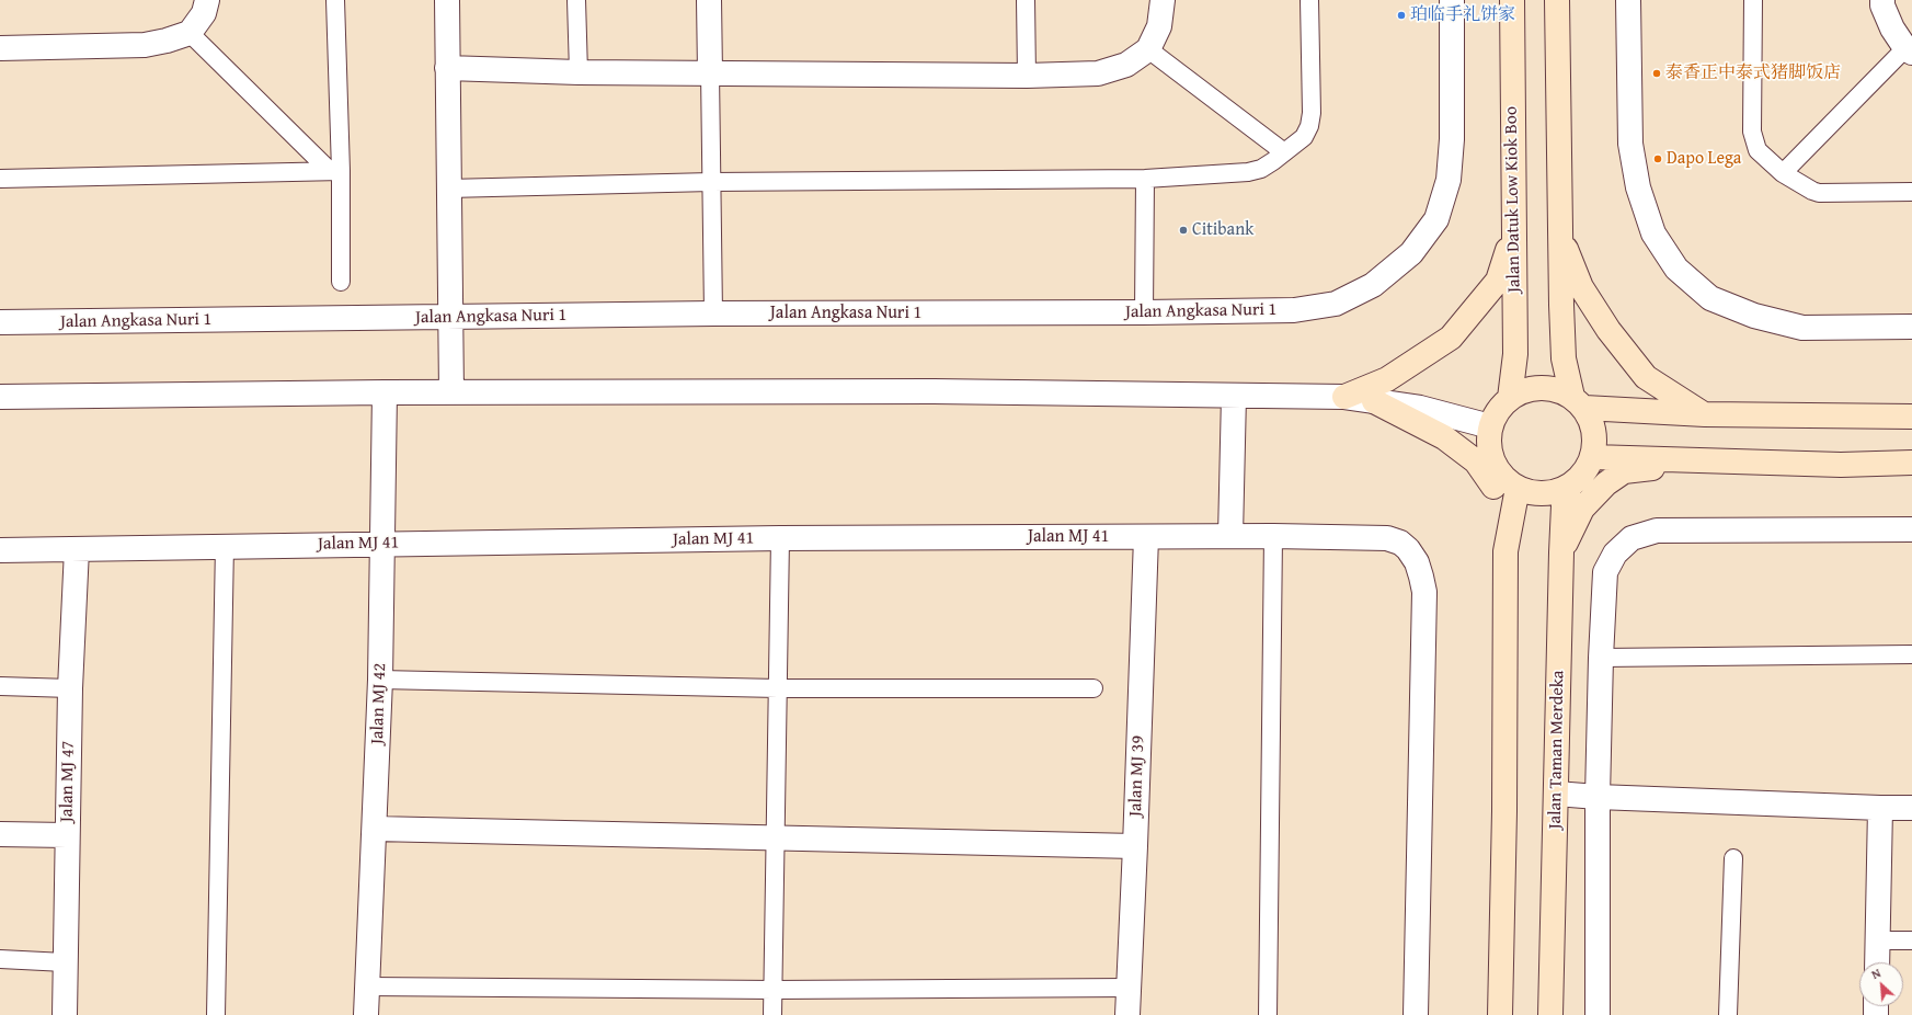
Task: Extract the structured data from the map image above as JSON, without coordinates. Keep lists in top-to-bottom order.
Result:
{
  "streets": {
    "main road": ["Jalan Datuk Low Kiok Boo", "Jalan Taman Merdeka"],
    "street": [
      "Jalan Angkasa Nuri 1",
      "Jalan MJ 41",
      "Jalan MJ 42",
      "Jalan MJ 39",
      "Jalan MJ 47"
    ]
  },
  "crossings": [
    ["Jalan Datuk Low Kiok Boo", "Jalan Taman Merdeka"],
    ["Jalan MJ 41", "Jalan MJ 42"],
    ["Jalan MJ 41", "Jalan MJ 39"],
    ["Jalan MJ 41", "Jalan MJ 47"]
  ],
  "places": [
    "珀临手礼饼家",
    "泰香正中泰式猪脚饭店",
    "Dapo Lega",
    "Citibank"
  ],
  "north": "top left"
}
